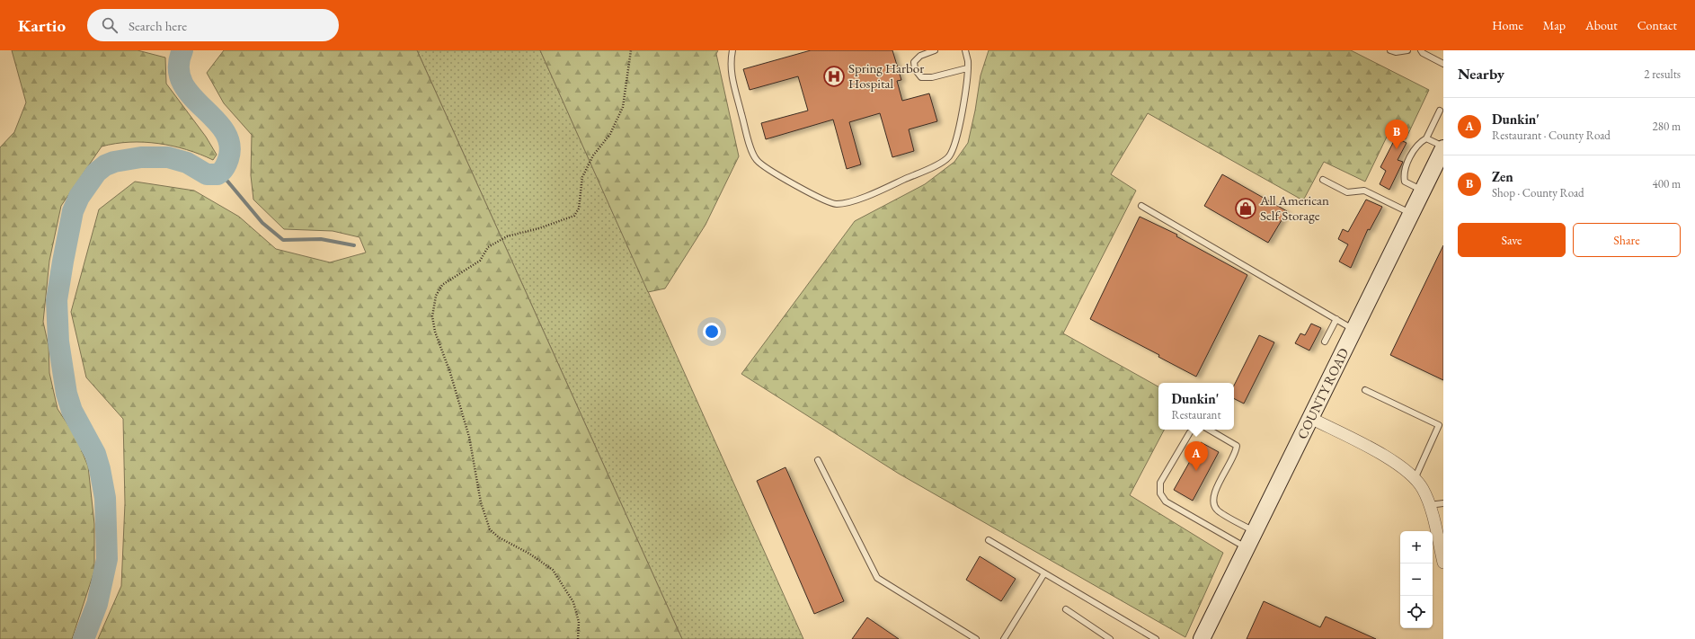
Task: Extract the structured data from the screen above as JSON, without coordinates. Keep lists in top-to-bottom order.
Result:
{
  "streets": {
    "main road": ["COUNTY ROAD"]
  },
  "places": {
    "hospital": ["Spring Harbor Hospital"],
    "shop": ["All American Self Storage"]
  },
  "page": {
    "header": "Kartio",
    "search": "Search here",
    "nav": [
      "Home",
      "Map",
      "About",
      "Contact"
    ],
    "heading": ["Nearby", "2 results"],
    "list": [
      {
        "mark": "A",
        "name": "Dunkin'",
        "note": "Restaurant · County Road",
        "value": "280 m"
      },
      {
        "mark": "B",
        "name": "Zen",
        "note": "Shop · County Road",
        "value": "400 m"
      }
    ],
    "pins": ["B", "A"],
    "buttons": ["Save", "Share"],
    "popup": ["Dunkin'", "Restaurant"],
    "map_buttons": ["+", "−"]
  }
}
